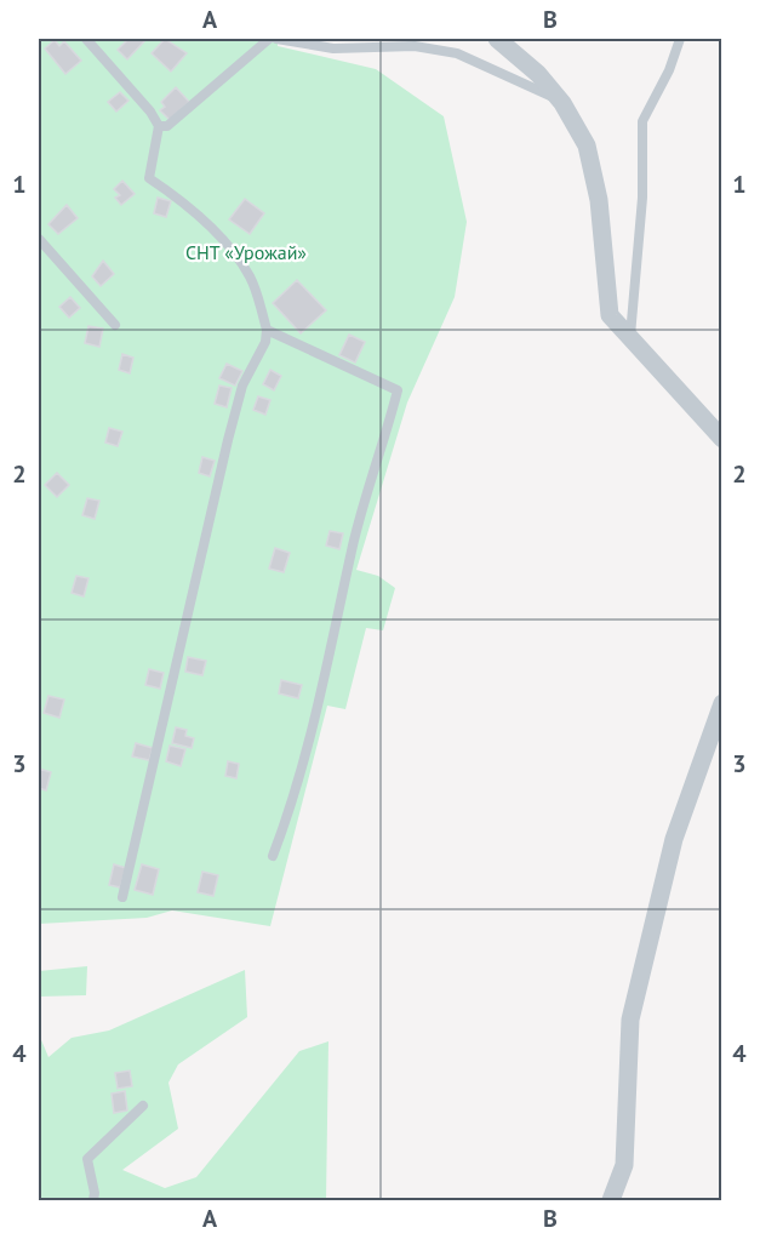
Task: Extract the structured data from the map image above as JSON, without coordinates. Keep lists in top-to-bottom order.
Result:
{
  "parks": ["СНТ «Урожай»"],
  "grid": {
    "columns": ["A", "B"],
    "rows": [
      "1",
      "2",
      "3",
      "4"
    ]
  }
}
